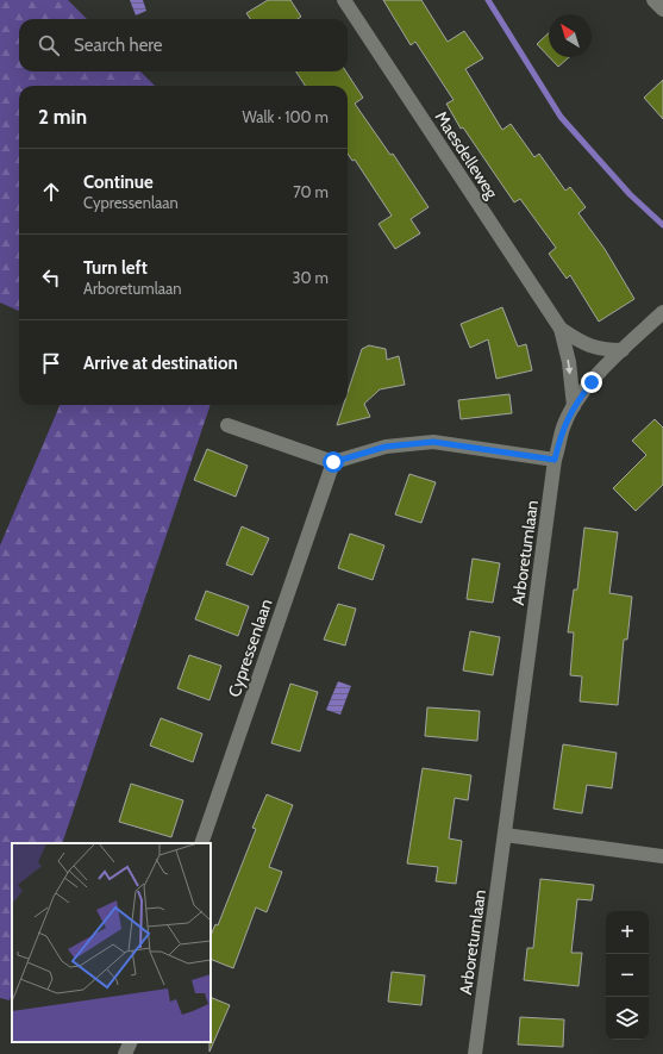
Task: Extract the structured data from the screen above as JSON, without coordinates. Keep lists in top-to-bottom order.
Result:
{
  "streets": {
    "street": ["Maesdelleweg", "Arboretumlaan", "Cypressenlaan"]
  },
  "crossings": [
    ["Maesdelleweg", "Arboretumlaan"]
  ],
  "north": "top left",
  "page": {
    "search": "Search here",
    "heading": ["2 min", "Walk · 100 m"],
    "list": [
      ["Continue", "Cypressenlaan", "70 m"],
      ["Turn left", "Arboretumlaan", "30 m"],
      "Arrive at destination"
    ],
    "map_buttons": ["+", "−"]
  }
}
